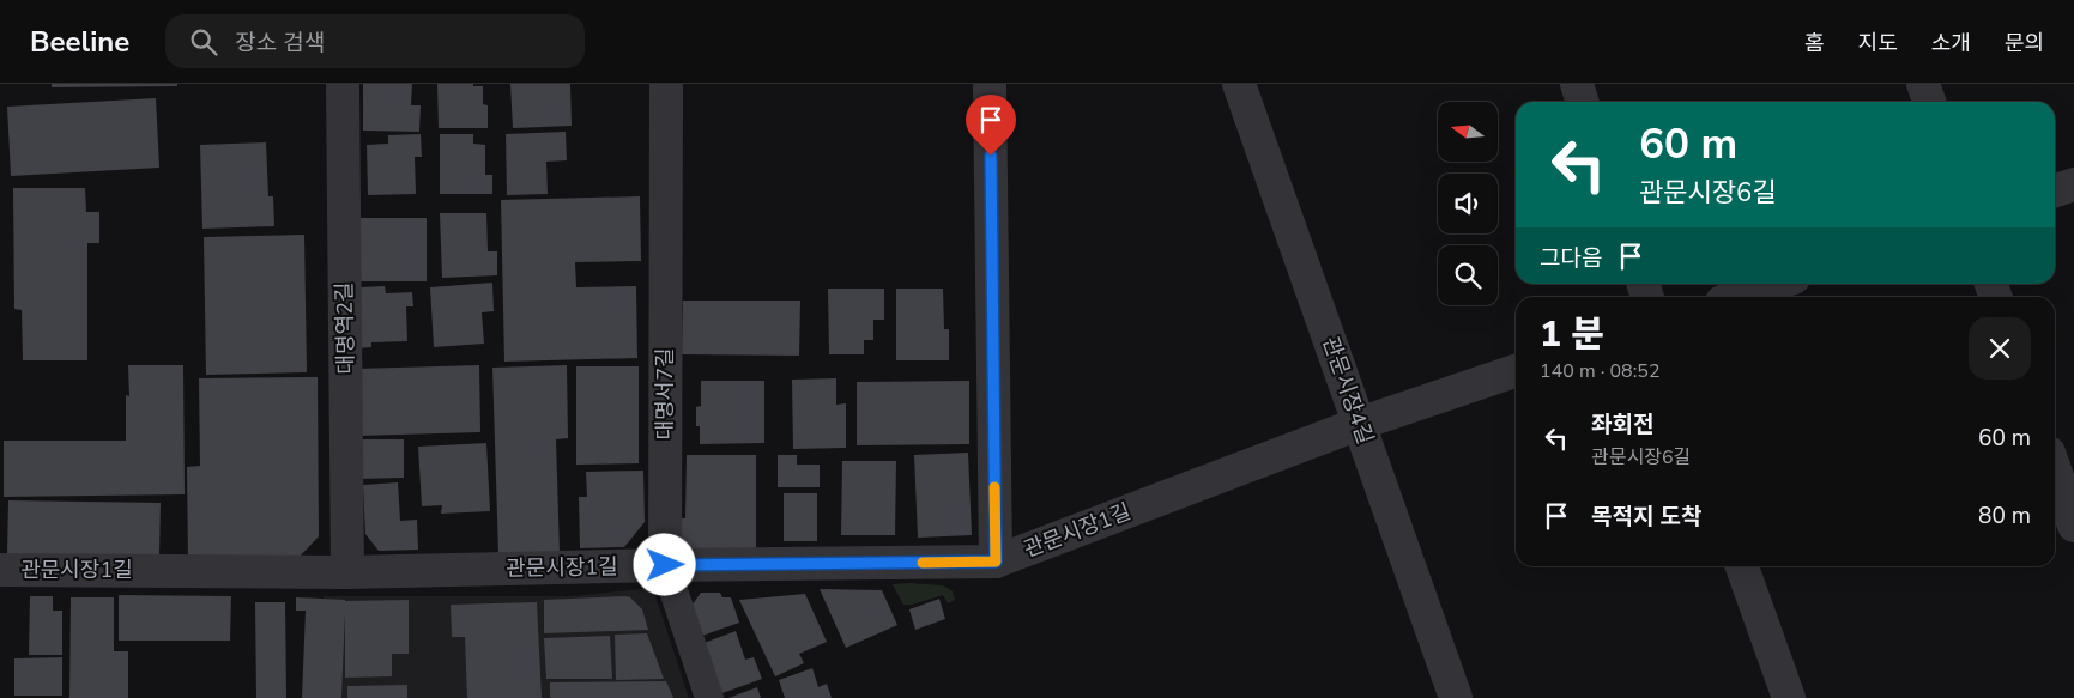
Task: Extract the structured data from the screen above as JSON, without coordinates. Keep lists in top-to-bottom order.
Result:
{
  "streets": {
    "street": [
      "대명역2길",
      "관문시장4길",
      "대명서7길",
      "관문시장1길"
    ]
  },
  "crossings": [
    ["대명역2길", "관문시장1길"],
    ["관문시장4길", "관문시장1길"],
    ["대명서7길", "관문시장1길"]
  ],
  "north": "left",
  "page": {
    "header": "Beeline",
    "search": "장소 검색",
    "nav": [
      "홈",
      "지도",
      "소개",
      "문의"
    ],
    "turn": ["60 m", "관문시장6길"],
    "then": "그다음",
    "heading": ["1 분", "140 m · 08:52"],
    "list": [
      {
        "name": "좌회전",
        "note": "관문시장6길",
        "value": "60 m"
      },
      {
        "name": "목적지 도착",
        "value": "80 m"
      }
    ]
  }
}
